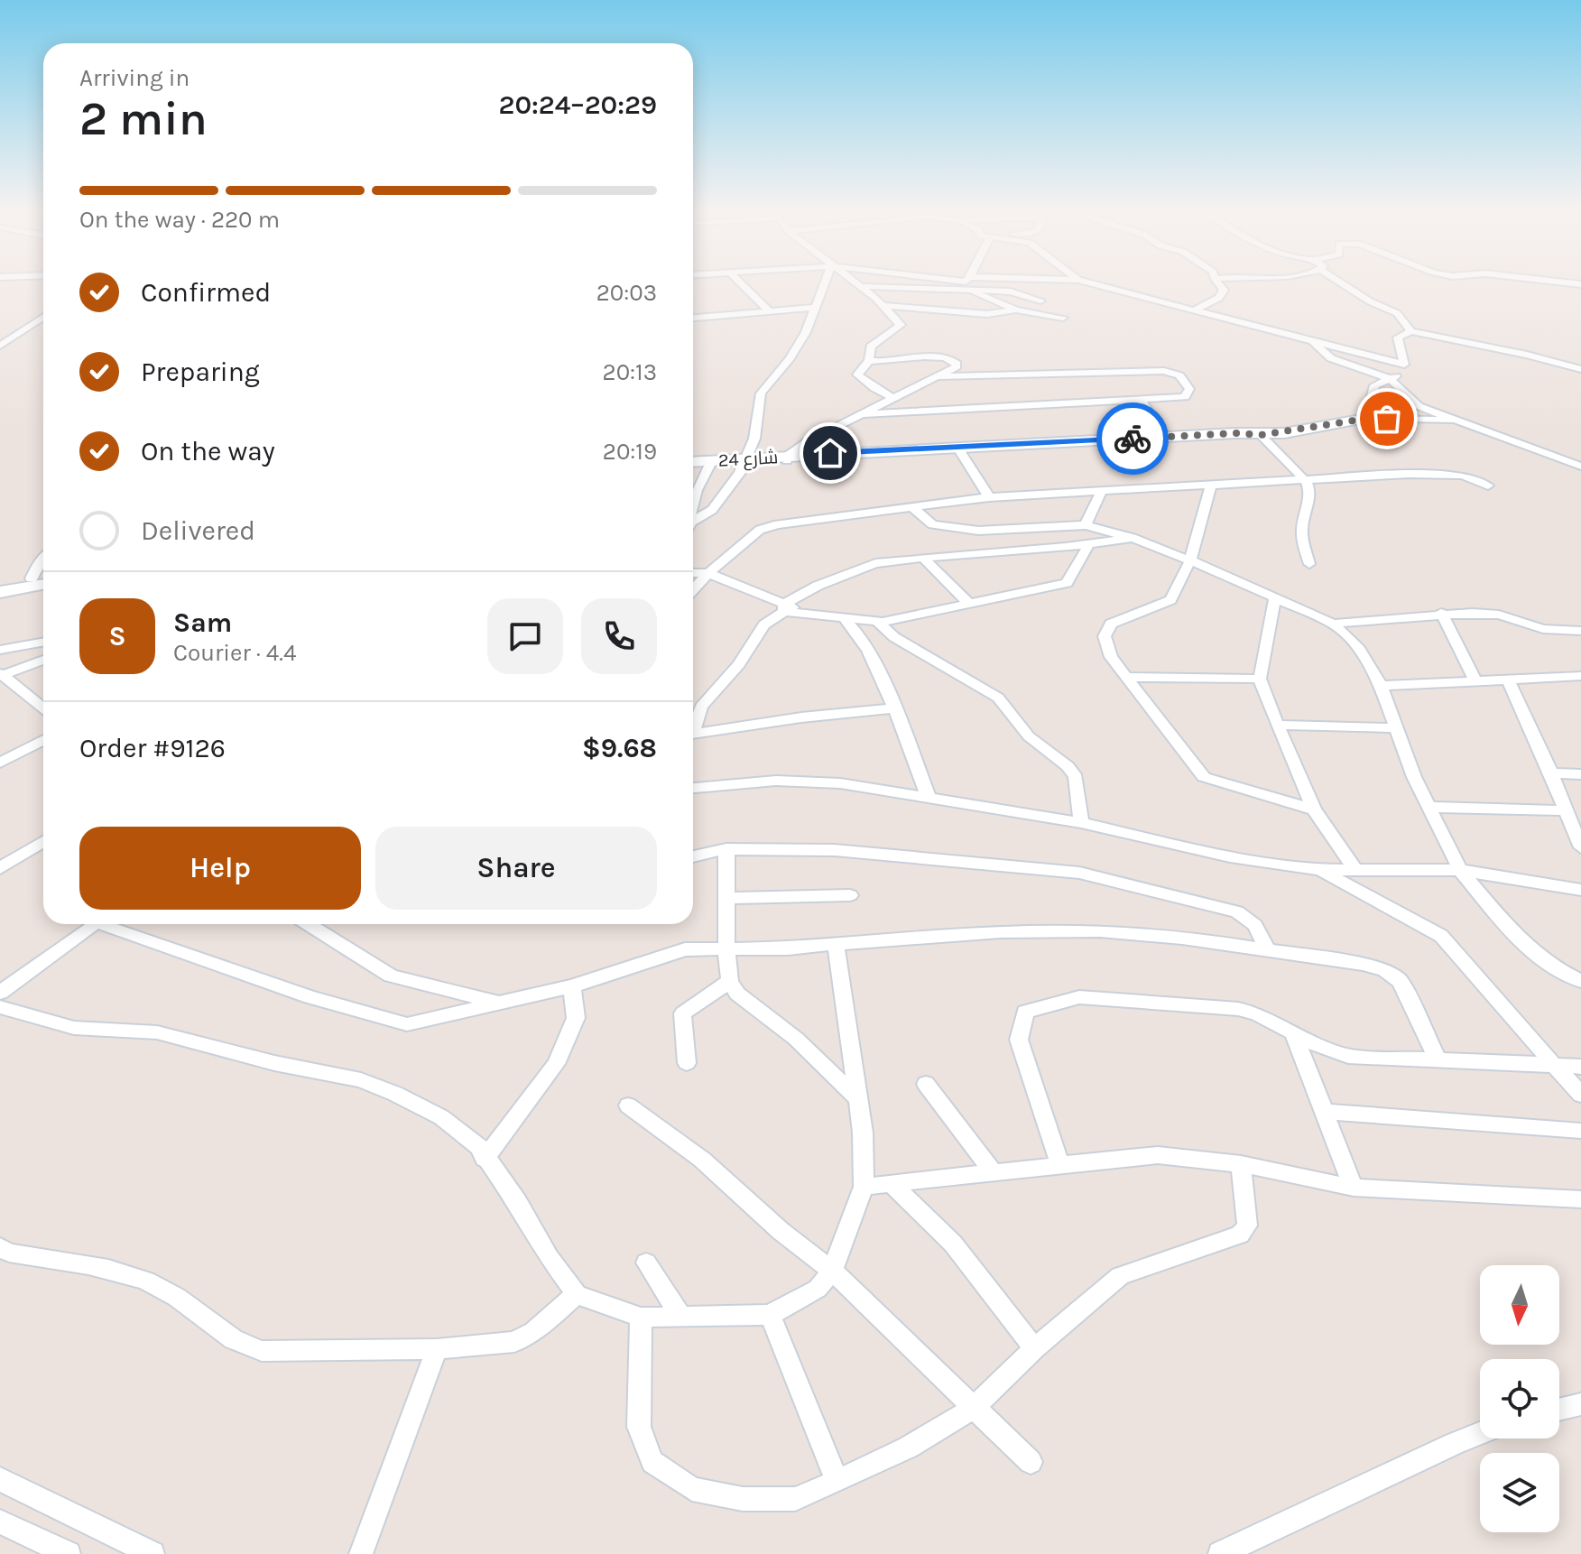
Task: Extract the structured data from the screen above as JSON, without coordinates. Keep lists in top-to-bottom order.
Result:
{
  "streets": {
    "street": ["شارع 24"]
  },
  "north": "bottom",
  "page": {
    "heading": ["2 min", "Arriving in", "20:24–20:29"],
    "panel": [
      "Sam",
      "Courier · 4.4",
      "Order #9126",
      "$9.68"
    ],
    "bar": "On the way · 220 m",
    "list": [
      ["Confirmed", "20:03"],
      ["Preparing", "20:13"],
      ["On the way", "20:19"],
      "Delivered"
    ],
    "round": "S",
    "buttons": ["Help", "Share"]
  }
}
